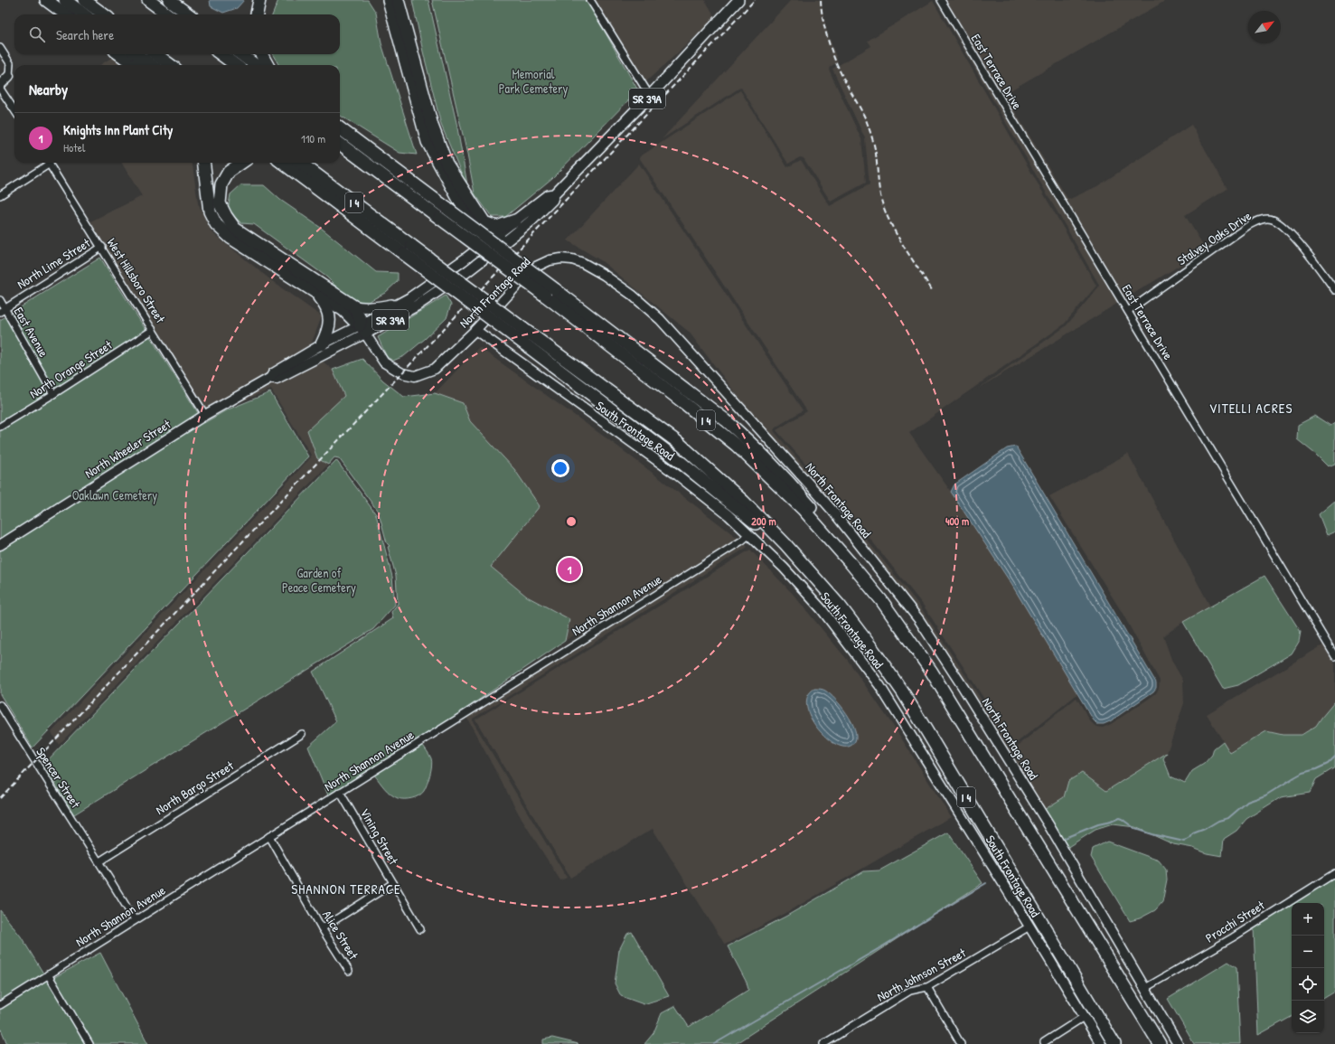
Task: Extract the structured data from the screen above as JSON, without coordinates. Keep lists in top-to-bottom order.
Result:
{
  "streets": {
    "highway": ["I 4"],
    "main road": ["SR 39A", "North Wheeler Street"],
    "street": [
      "East Terrace Drive",
      "Stalvey Oaks Drive",
      "North Lime Street",
      "West Hillsboro Street",
      "North Frontage Road",
      "East Avenue",
      "North Orange Street",
      "South Frontage Road",
      "North Shannon Avenue",
      "Spencer Street",
      "North Bargo Street",
      "Vining Street",
      "Procchi Street",
      "Alice Street",
      "North Johnson Street"
    ]
  },
  "crossings": [
    ["East Terrace Drive", "Stalvey Oaks Drive"],
    ["SR 39A", "North Wheeler Street"],
    ["North Lime Street", "West Hillsboro Street"],
    ["North Lime Street", "East Avenue"],
    ["West Hillsboro Street", "North Orange Street"],
    ["West Hillsboro Street", "North Wheeler Street"],
    ["North Frontage Road", "South Frontage Road"],
    ["North Frontage Road", "North Wheeler Street"],
    ["North Frontage Road", "Procchi Street"],
    ["East Avenue", "North Orange Street"],
    ["South Frontage Road", "North Shannon Avenue"],
    ["South Frontage Road", "North Johnson Street"],
    ["North Shannon Avenue", "Spencer Street"],
    ["North Shannon Avenue", "Vining Street"],
    ["North Shannon Avenue", "Alice Street"],
    ["Spencer Street", "North Bargo Street"]
  ],
  "districts": ["VITELLI ACRES", "SHANNON TERRACE"],
  "parks": ["Memorial Park Cemetery", "Oaklawn Cemetery", "Garden of Peace Cemetery"],
  "north": "top right",
  "page": {
    "search": "Search here",
    "heading": "Nearby",
    "list": [
      {
        "mark": "1",
        "name": "Knights Inn Plant City",
        "note": "Hotel",
        "value": "110 m"
      }
    ],
    "pins": "1",
    "map_buttons": ["+", "−"]
  },
  "rings": ["200 m", "400 m"]
}
